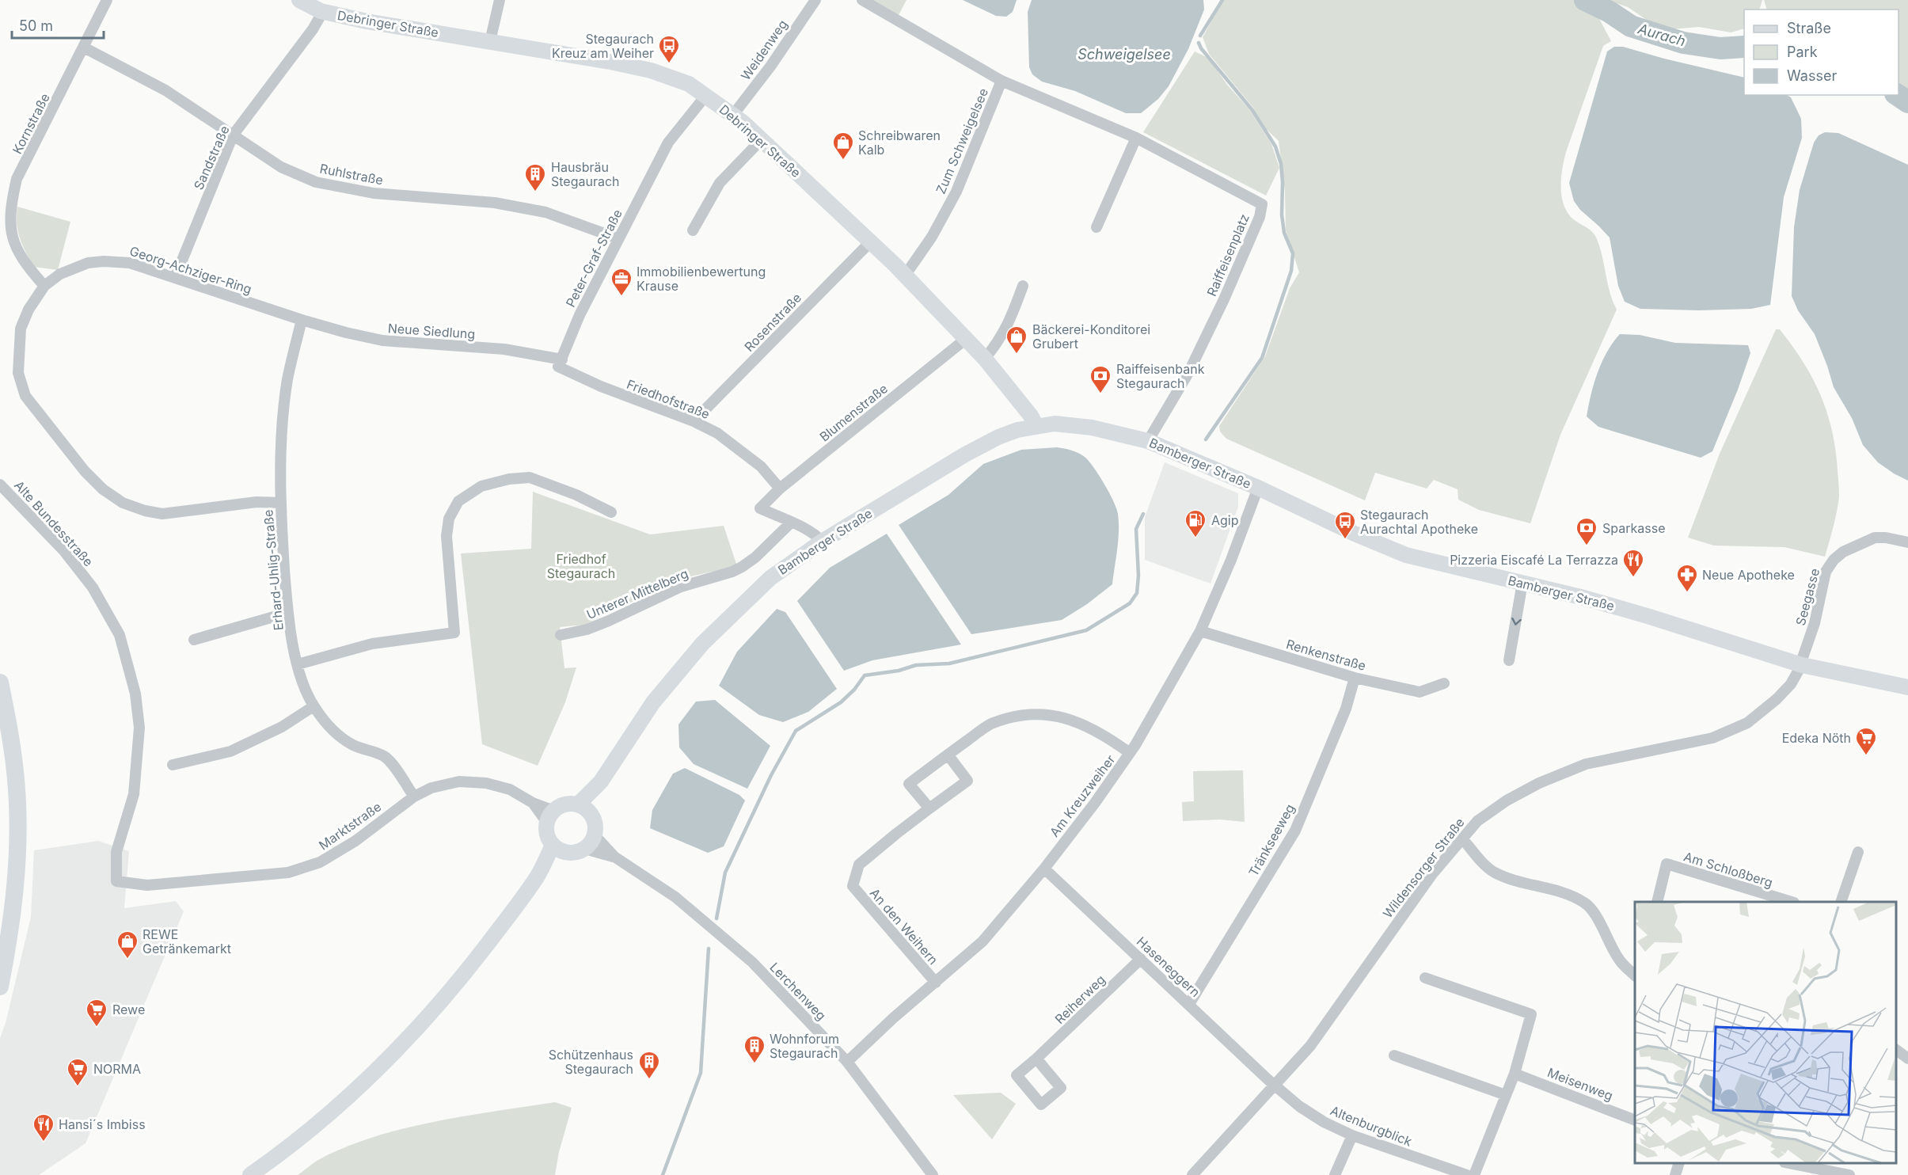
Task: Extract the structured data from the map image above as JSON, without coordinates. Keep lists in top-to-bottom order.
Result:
{
  "streets": {
    "main road": ["Debringer Straße", "Bamberger Straße"],
    "street": [
      "Weidenweg",
      "Kornstraße",
      "Zum Schweigelsee",
      "Sandstraße",
      "Ruhlstraße",
      "Raiffeisenplatz",
      "Peter-Graf-Straße",
      "Georg-Achziger-Ring",
      "Rosenstraße",
      "Neue Siedlung",
      "Friedhofstraße",
      "Blumenstraße",
      "Alte Bundesstraße",
      "Erhard-Uhlig-Straße",
      "Unterer Mittelberg",
      "Seegasse",
      "Renkenstraße",
      "Am Kreuzweiher",
      "Marktstraße",
      "Tränkseeweg",
      "Wildensorger Straße",
      "Am Schloßberg",
      "An den Weihern",
      "Haseneggern",
      "Lerchenweg",
      "Reiherweg",
      "Meisenweg",
      "Altenburgblick"
    ]
  },
  "crossings": [
    ["Debringer Straße", "Weidenweg"],
    ["Debringer Straße", "Zum Schweigelsee"],
    ["Debringer Straße", "Sandstraße"],
    ["Debringer Straße", "Peter-Graf-Straße"],
    ["Debringer Straße", "Rosenstraße"],
    ["Debringer Straße", "Blumenstraße"],
    ["Debringer Straße", "Bamberger Straße"],
    ["Kornstraße", "Ruhlstraße"],
    ["Kornstraße", "Georg-Achziger-Ring"],
    ["Zum Schweigelsee", "Raiffeisenplatz"],
    ["Sandstraße", "Ruhlstraße"],
    ["Sandstraße", "Georg-Achziger-Ring"],
    ["Ruhlstraße", "Peter-Graf-Straße"],
    ["Raiffeisenplatz", "Bamberger Straße"],
    ["Peter-Graf-Straße", "Neue Siedlung"],
    ["Peter-Graf-Straße", "Friedhofstraße"],
    ["Georg-Achziger-Ring", "Neue Siedlung"],
    ["Georg-Achziger-Ring", "Erhard-Uhlig-Straße"],
    ["Rosenstraße", "Friedhofstraße"],
    ["Neue Siedlung", "Friedhofstraße"],
    ["Neue Siedlung", "Erhard-Uhlig-Straße"],
    ["Friedhofstraße", "Blumenstraße"],
    ["Blumenstraße", "Unterer Mittelberg"],
    ["Bamberger Straße", "Seegasse"],
    ["Bamberger Straße", "Am Kreuzweiher"],
    ["Bamberger Straße", "Marktstraße"],
    ["Bamberger Straße", "Wildensorger Straße"],
    ["Bamberger Straße", "Lerchenweg"],
    ["Alte Bundesstraße", "Marktstraße"],
    ["Erhard-Uhlig-Straße", "Marktstraße"],
    ["Seegasse", "Wildensorger Straße"],
    ["Renkenstraße", "Am Kreuzweiher"],
    ["Renkenstraße", "Tränkseeweg"],
    ["Am Kreuzweiher", "An den Weihern"],
    ["Am Kreuzweiher", "Haseneggern"],
    ["Am Kreuzweiher", "Lerchenweg"],
    ["Marktstraße", "Lerchenweg"],
    ["Tränkseeweg", "Haseneggern"],
    ["Wildensorger Straße", "Haseneggern"],
    ["Wildensorger Straße", "Altenburgblick"],
    ["Haseneggern", "Reiherweg"],
    ["Haseneggern", "Altenburgblick"]
  ],
  "water": ["Aurach", "Schweigelsee"],
  "parks": ["Friedhof Stegaurach"],
  "places": {
    "bus stop": ["Stegaurach Kreuz am Weiher", "Stegaurach Aurachtal Apotheke"],
    "shop": ["Schreibwaren Kalb", "Bäckerei-Konditorei Grubert", "REWE Getränkemarkt"],
    "building": ["Hausbräu Stegaurach", "Wohnforum Stegaurach", "Schützenhaus Stegaurach"],
    "office": ["Immobilienbewertung Krause"],
    "bank": ["Raiffeisenbank Stegaurach", "Sparkasse"],
    "fuel station": ["Agip"],
    "restaurant": ["Pizzeria Eiscafé La Terrazza", "Hansi´s Imbiss"],
    "pharmacy": ["Neue Apotheke"],
    "supermarket": ["Edeka Nöth", "Rewe", "NORMA"]
  },
  "legend": ["Straße", "Park", "Wasser"],
  "scale_bar": "50 m"
}
